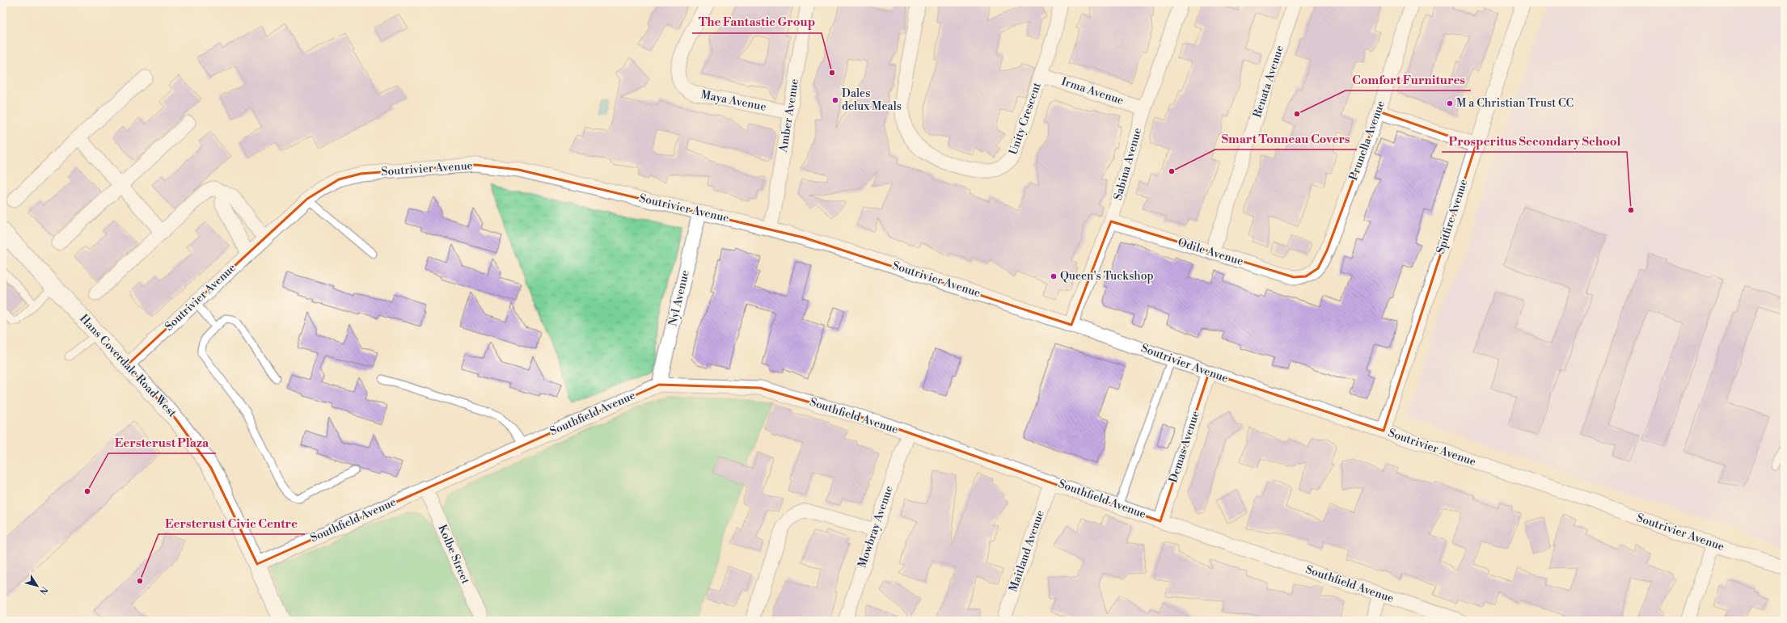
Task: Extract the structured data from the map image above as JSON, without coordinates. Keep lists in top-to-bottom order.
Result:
{
  "streets": {
    "street": [
      "Renata Avenue",
      "Irma Avenue",
      "Maya Avenue",
      "Amber Avenue",
      "Unity Crescent",
      "Prunella Avenue",
      "Sabina Avenue",
      "Soutrivier Avenue",
      "Spitfire Avenue",
      "Odile Avenue",
      "Nyl Avenue",
      "Hans Coverdale Road West",
      "Southfield Avenue",
      "Demas Avenue",
      "Mowbray Avenue",
      "Maitland Avenue",
      "Kolbe Street"
    ]
  },
  "crossings": [
    ["Renata Avenue", "Odile Avenue"],
    ["Irma Avenue", "Unity Crescent"],
    ["Irma Avenue", "Sabina Avenue"],
    ["Maya Avenue", "Amber Avenue"],
    ["Amber Avenue", "Soutrivier Avenue"],
    ["Prunella Avenue", "Odile Avenue"],
    ["Sabina Avenue", "Soutrivier Avenue"],
    ["Sabina Avenue", "Odile Avenue"],
    ["Soutrivier Avenue", "Spitfire Avenue"],
    ["Soutrivier Avenue", "Nyl Avenue"],
    ["Soutrivier Avenue", "Hans Coverdale Road West"],
    ["Soutrivier Avenue", "Demas Avenue"],
    ["Nyl Avenue", "Southfield Avenue"],
    ["Hans Coverdale Road West", "Southfield Avenue"],
    ["Southfield Avenue", "Demas Avenue"],
    ["Southfield Avenue", "Mowbray Avenue"],
    ["Southfield Avenue", "Maitland Avenue"],
    ["Southfield Avenue", "Kolbe Street"]
  ],
  "places": [
    "The Fantastic Group",
    "Dales delux Meals",
    "M a Christian Trust CC",
    "Comfort Furnitures",
    "Smart Tonneau Covers",
    "Prosperitus Secondary School",
    "Queen's Tuckshop",
    "Eersterust Plaza",
    "Eersterust Civic Centre"
  ],
  "north": "bottom right"
}
